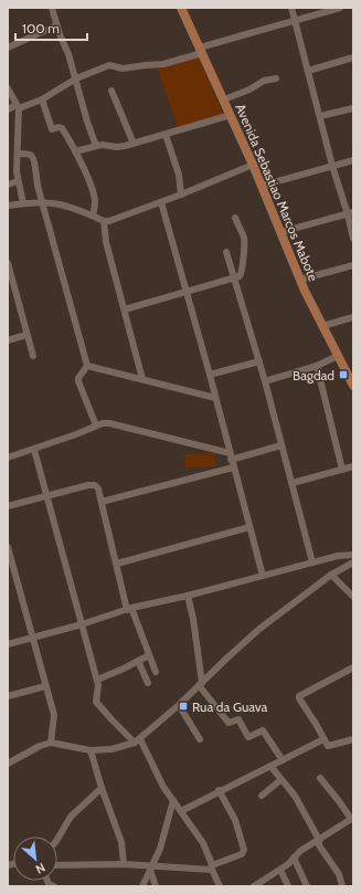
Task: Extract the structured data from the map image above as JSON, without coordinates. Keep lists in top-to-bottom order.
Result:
{
  "streets": {
    "main road": ["Avenida Sebastiao Marcos Mabote"]
  },
  "places": {
    "transit": ["Bagdad", "Rua da Guava"]
  },
  "scale_bar": "100 m",
  "north": "bottom right"
}
